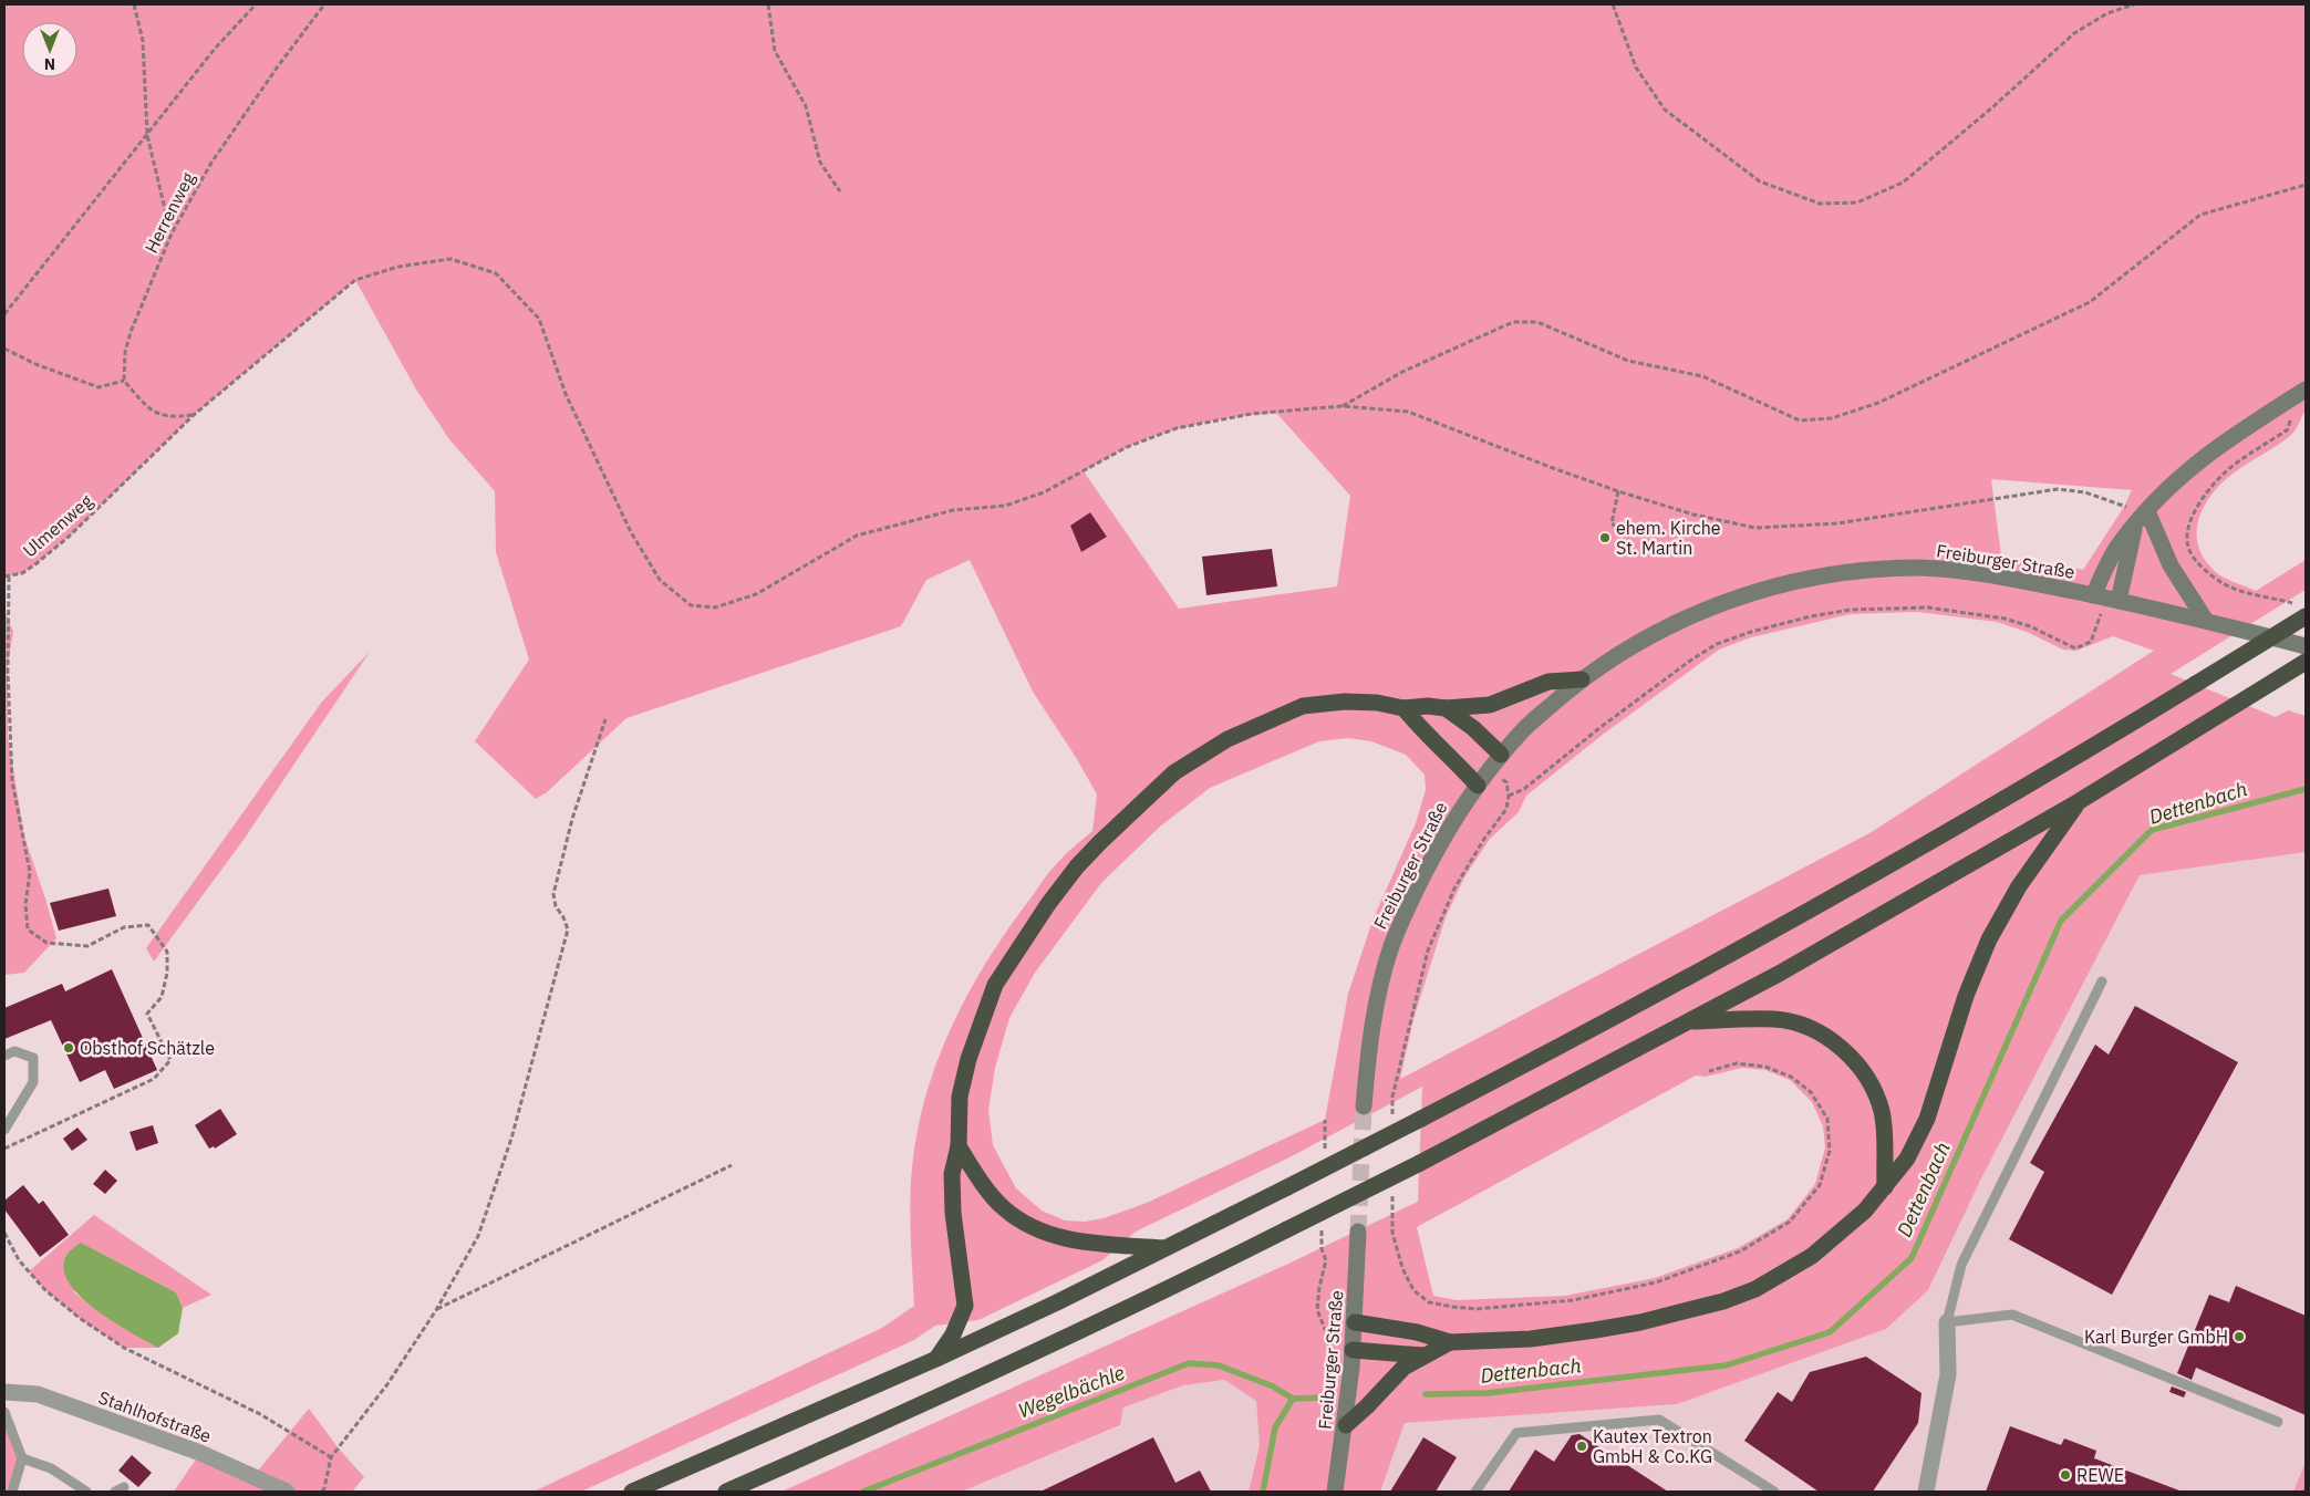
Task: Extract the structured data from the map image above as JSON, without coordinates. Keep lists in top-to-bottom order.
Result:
{
  "streets": {
    "main road": ["Freiburger Straße"],
    "street": ["Stahlhofstraße"],
    "path": ["Herrenweg", "Ulmenweg"]
  },
  "water": ["Dettenbach", "Wegelbächle"],
  "places": [
    "ehem. Kirche St. Martin",
    "Obsthof Schätzle",
    "Karl Burger GmbH",
    "Kautex Textron GmbH & Co.KG",
    "REWE"
  ],
  "north": "bottom"
}
